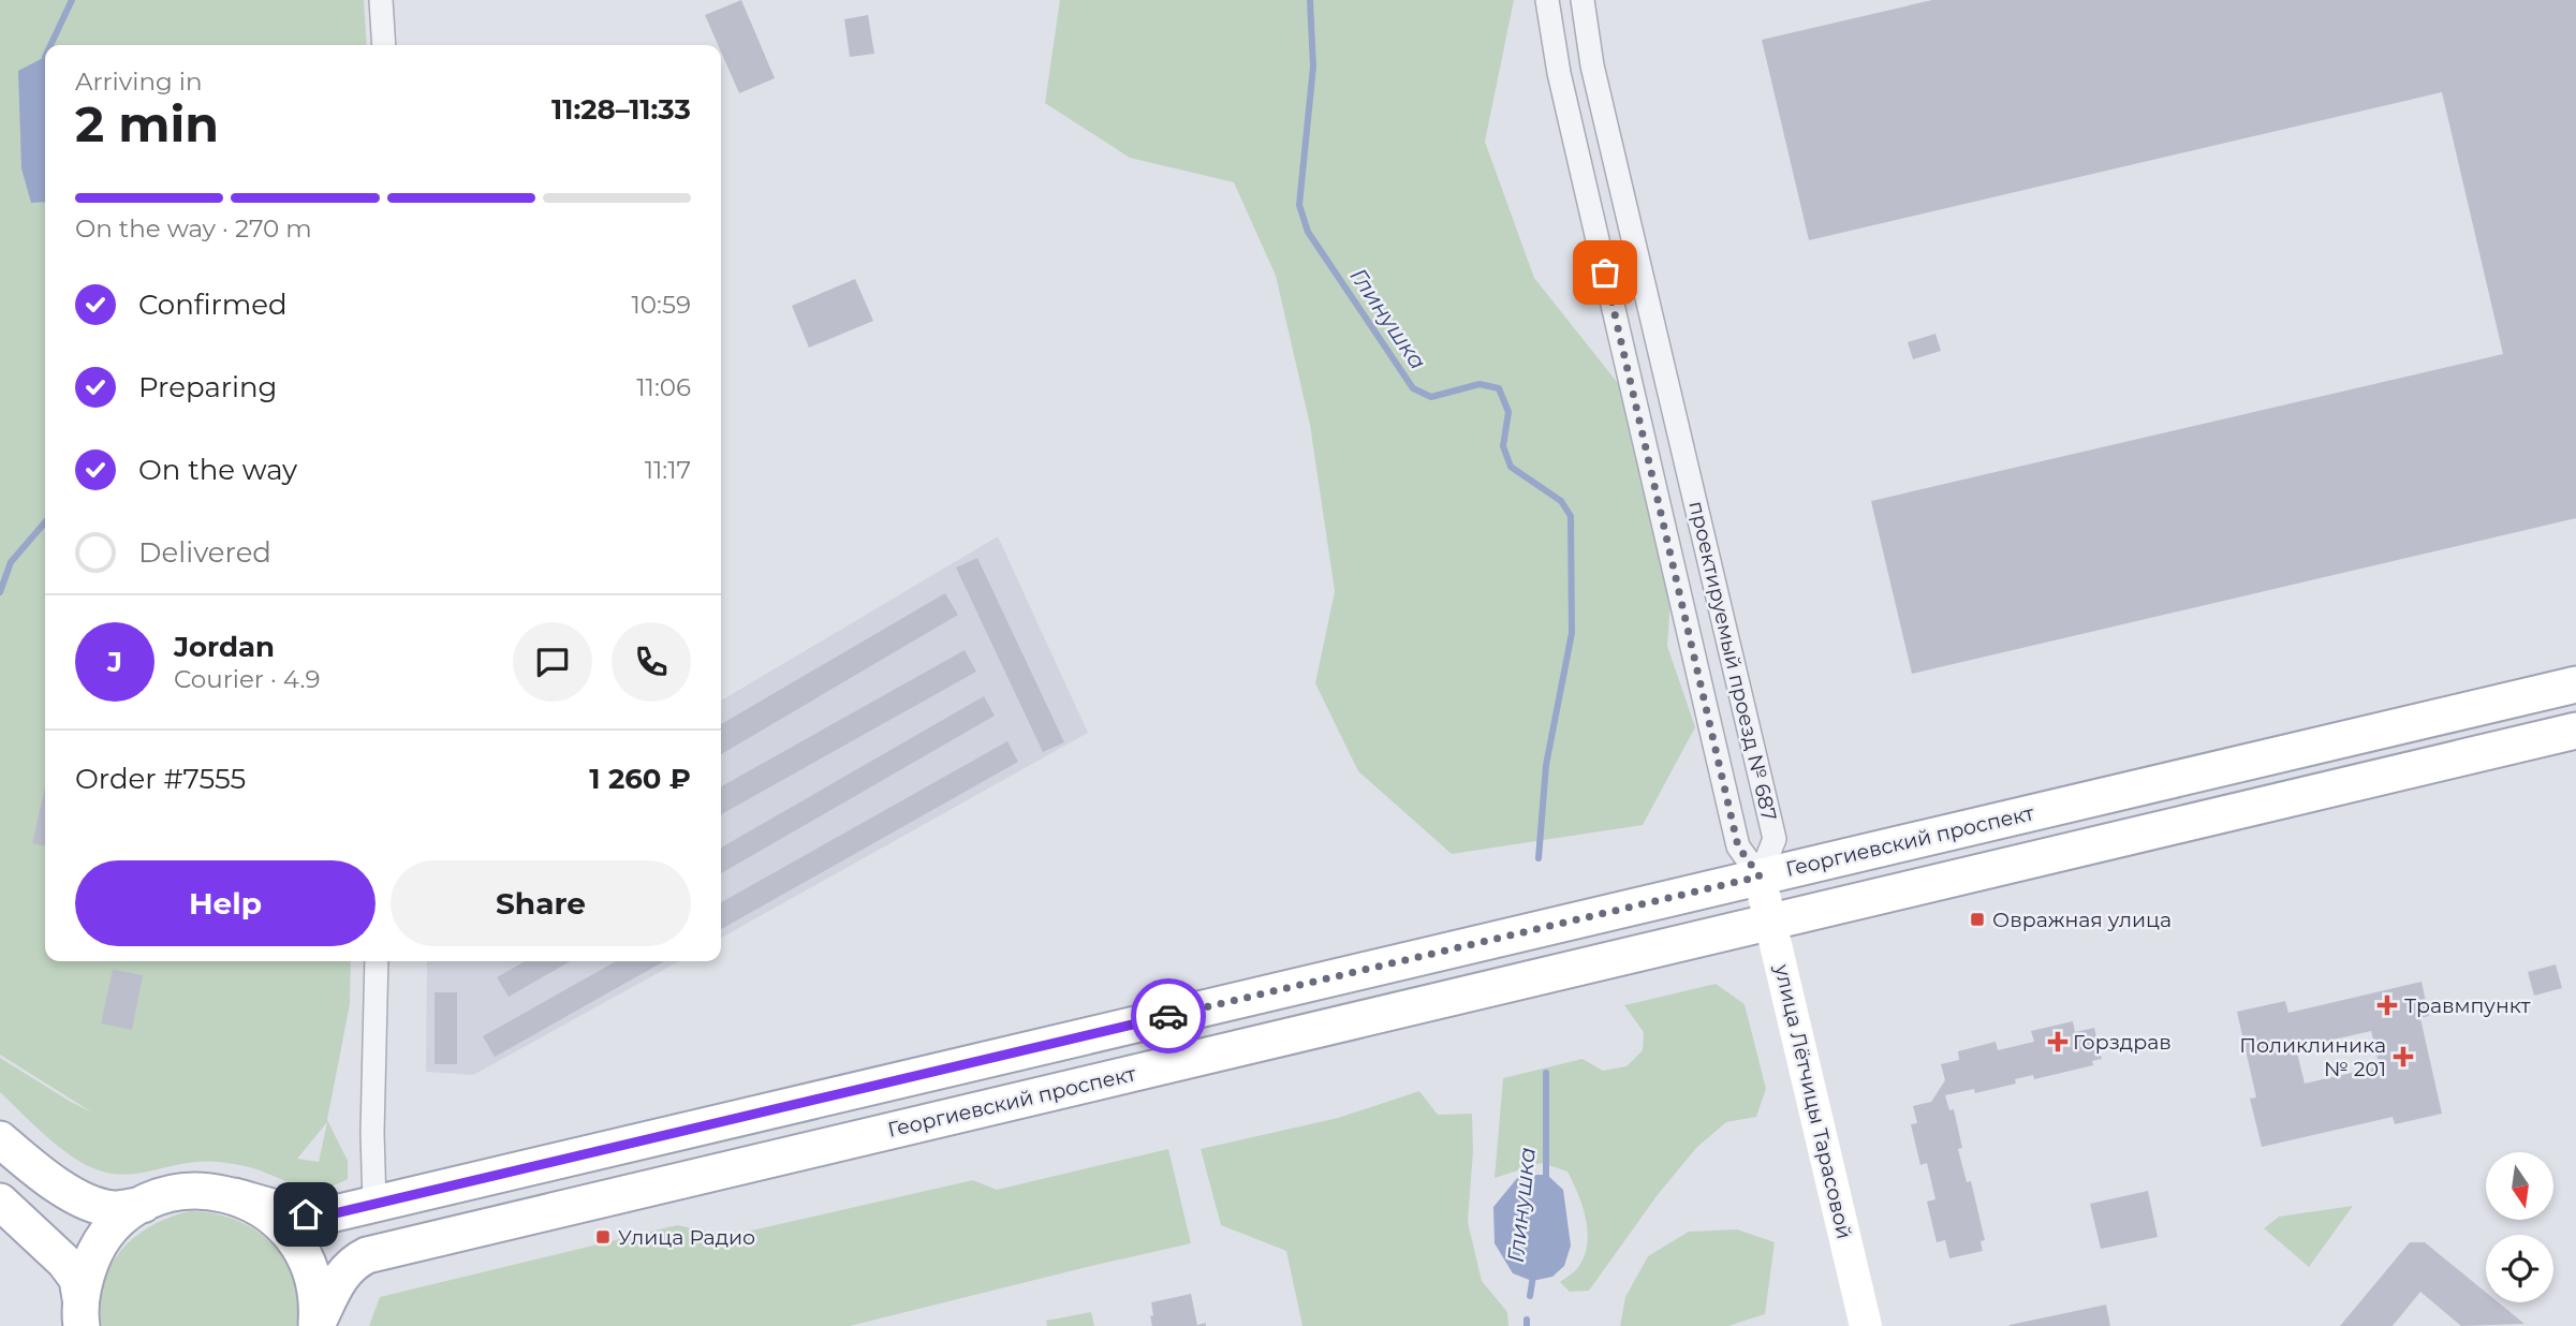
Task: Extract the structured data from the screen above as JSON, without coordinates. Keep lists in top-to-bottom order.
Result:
{
  "streets": {
    "main road": ["Георгиевский проспект", "улица Лётчицы Тарасовой"],
    "street": ["проектируемый проезд № 687"]
  },
  "crossings": [
    ["проектируемый проезд № 687", "Георгиевский проспект"],
    ["проектируемый проезд № 687", "улица Лётчицы Тарасовой"],
    ["Георгиевский проспект", "улица Лётчицы Тарасовой"]
  ],
  "water": ["Глинушка"],
  "places": {
    "transit": ["Овражная улица", "Улица Радио"],
    "health": ["Травмпункт", "Горздрав", "Поликлиника № 201"]
  },
  "north": "bottom",
  "page": {
    "heading": ["2 min", "Arriving in", "11:28–11:33"],
    "panel": [
      "Jordan",
      "Courier · 4.9",
      "Order #7555",
      "1 260 ₽"
    ],
    "bar": "On the way · 270 m",
    "list": [
      ["Confirmed", "10:59"],
      ["Preparing", "11:06"],
      ["On the way", "11:17"],
      "Delivered"
    ],
    "round": "J",
    "buttons": ["Help", "Share"]
  }
}
